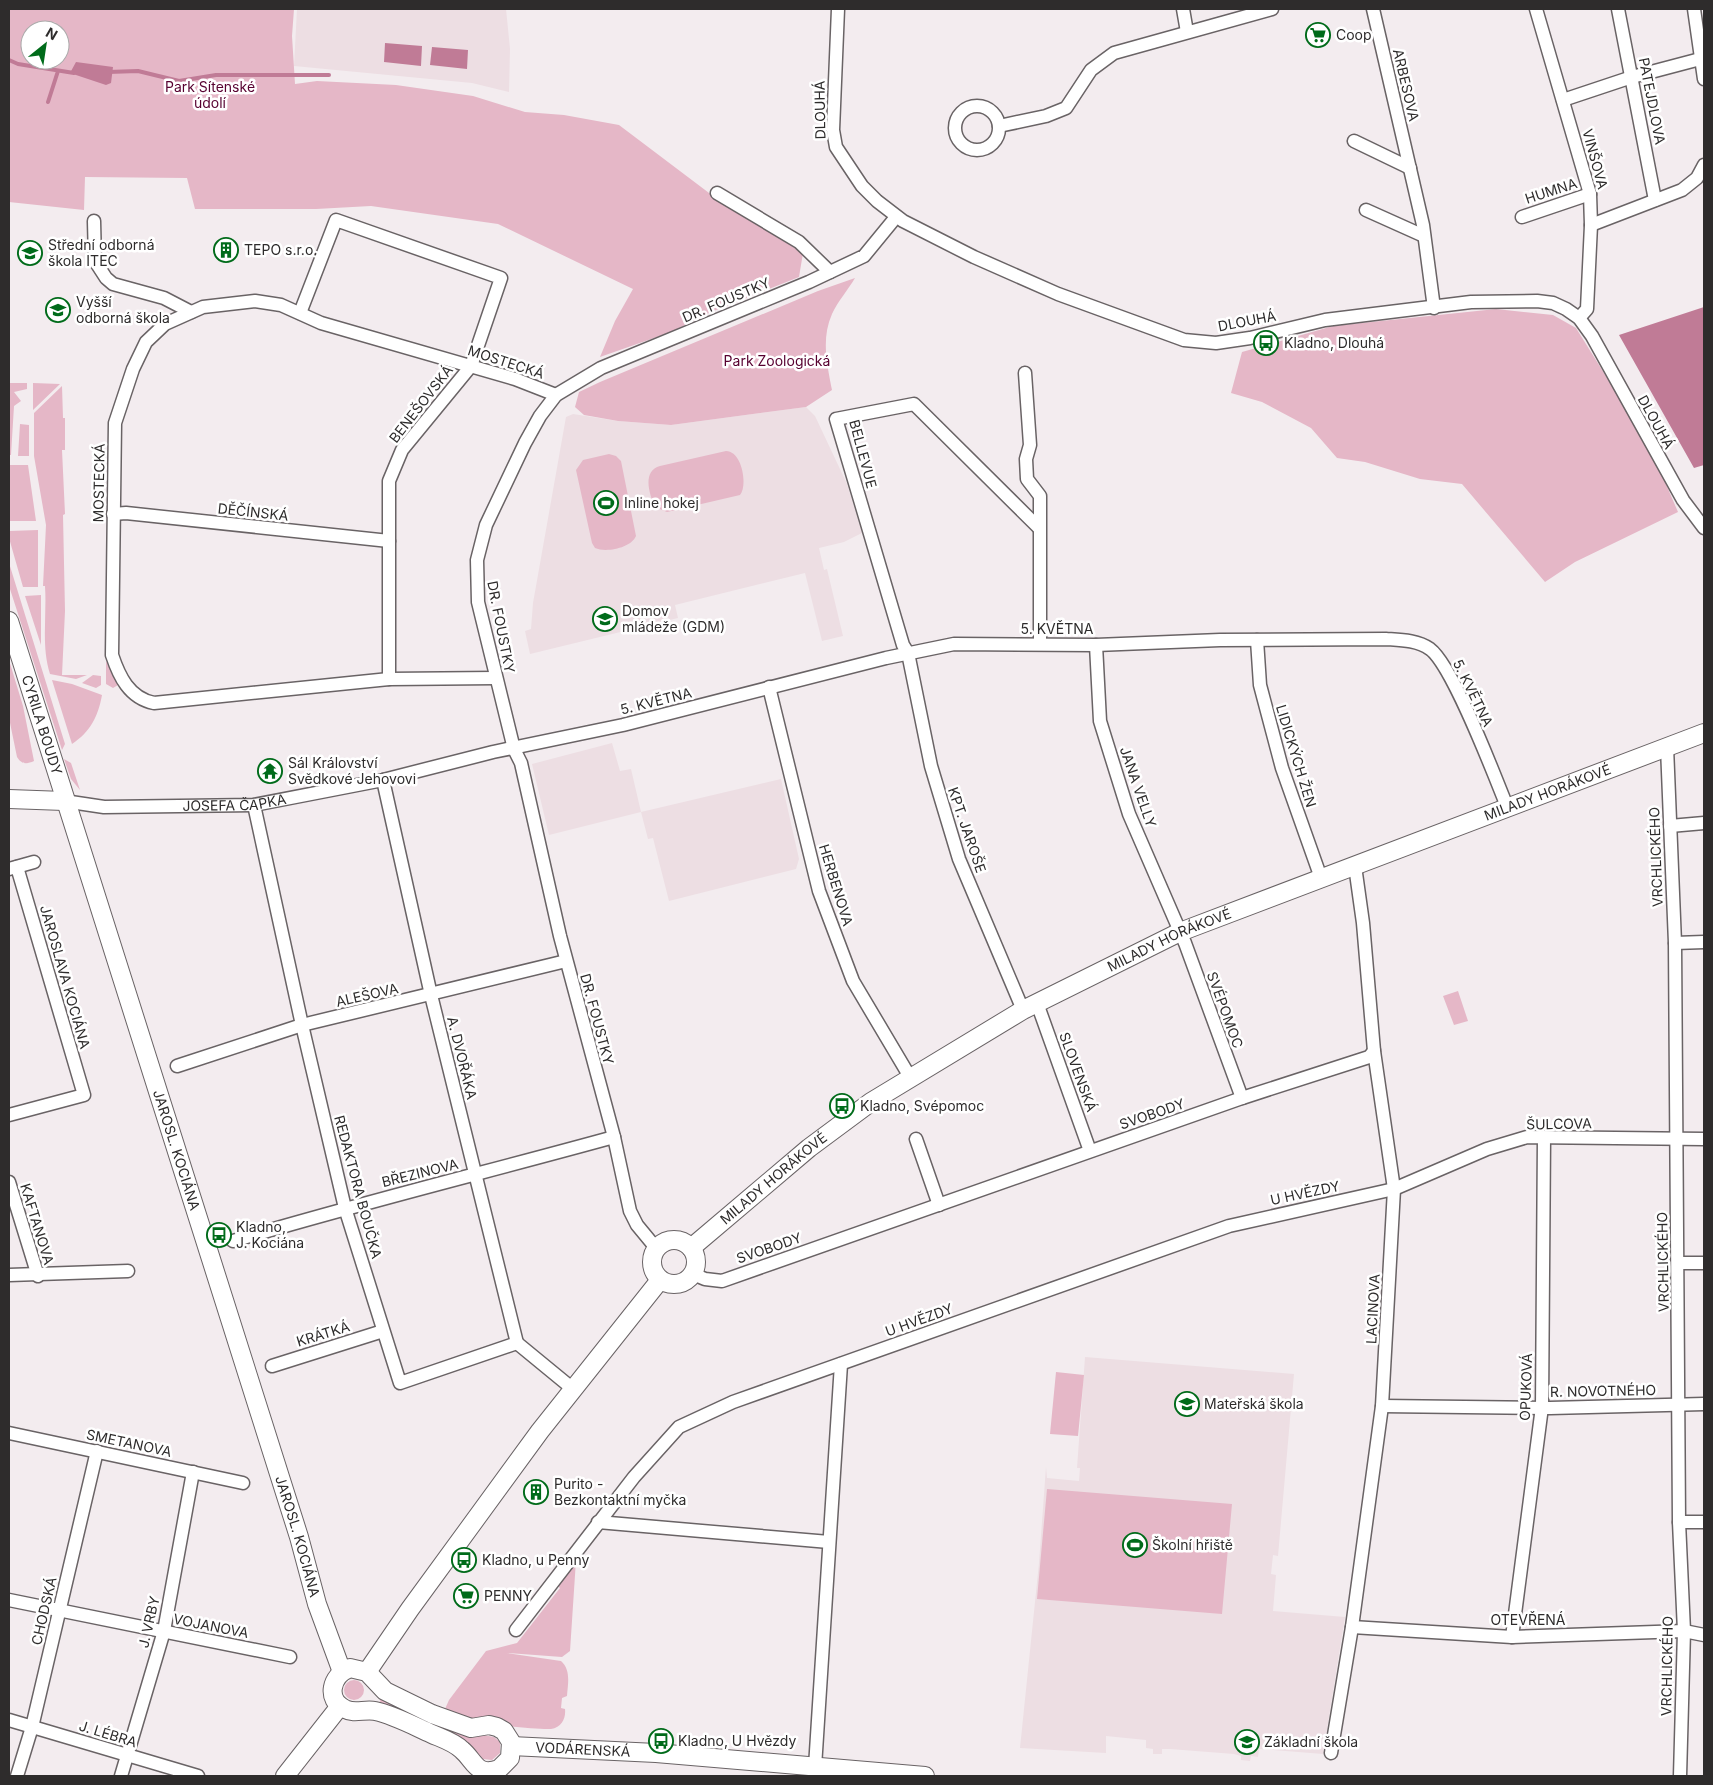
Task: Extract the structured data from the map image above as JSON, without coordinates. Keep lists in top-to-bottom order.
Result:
{
  "streets": {
    "main road": [
      "CYRILA BOUDY",
      "MILADY HORÁKOVÉ",
      "JOSEFA ČAPKA",
      "JAROSL. KOCIÁNA",
      "VODÁRENSKÁ"
    ],
    "street": [
      "ARBESOVA",
      "PATEJDLOVA",
      "DLOUHÁ",
      "VINŠOVA",
      "HUMNA",
      "DR. FOUSTKY",
      "MOSTECKÁ",
      "BENEŠOVSKÁ",
      "BELLEVUE",
      "DĚČÍNSKÁ",
      "5. KVĚTNA",
      "LIDICKÝCH ŽEN",
      "JANA VELLY",
      "KPT. JAROŠE",
      "VRCHLICKÉHO",
      "HERBENOVA",
      "JAROSLAVA KOCIÁNA",
      "ALEŠOVA",
      "SVÉPOMOC",
      "A. DVOŘÁKA",
      "SLOVENSKÁ",
      "SVOBODY",
      "ŠULCOVA",
      "BŘEZINOVA",
      "REDAKTORA BOUČKA",
      "U HVĚZDY",
      "KAFTANOVA",
      "LACINOVA",
      "KRÁTKÁ",
      "OPUKOVÁ",
      "R. NOVOTNÉHO",
      "SMETANOVA",
      "CHODSKÁ",
      "OTEVŘENÁ",
      "J. VRBY",
      "VOJANOVA",
      "J. LÉBRA"
    ]
  },
  "crossings": [
    ["ARBESOVA", "DLOUHÁ"],
    ["DLOUHÁ", "VINŠOVA"],
    ["DLOUHÁ", "DR. FOUSTKY"],
    ["VINŠOVA", "HUMNA"],
    ["DR. FOUSTKY", "MOSTECKÁ"],
    ["DR. FOUSTKY", "5. KVĚTNA"],
    ["DR. FOUSTKY", "MILADY HORÁKOVÉ"],
    ["DR. FOUSTKY", "JOSEFA ČAPKA"],
    ["DR. FOUSTKY", "ALEŠOVA"],
    ["DR. FOUSTKY", "SVOBODY"],
    ["DR. FOUSTKY", "BŘEZINOVA"],
    ["MOSTECKÁ", "BENEŠOVSKÁ"],
    ["MOSTECKÁ", "DĚČÍNSKÁ"],
    ["BENEŠOVSKÁ", "DĚČÍNSKÁ"],
    ["BELLEVUE", "5. KVĚTNA"],
    ["BELLEVUE", "KPT. JAROŠE"],
    ["5. KVĚTNA", "LIDICKÝCH ŽEN"],
    ["5. KVĚTNA", "JANA VELLY"],
    ["5. KVĚTNA", "MILADY HORÁKOVÉ"],
    ["5. KVĚTNA", "JOSEFA ČAPKA"],
    ["5. KVĚTNA", "KPT. JAROŠE"],
    ["5. KVĚTNA", "HERBENOVA"],
    ["CYRILA BOUDY", "JOSEFA ČAPKA"],
    ["CYRILA BOUDY", "JAROSL. KOCIÁNA"],
    ["LIDICKÝCH ŽEN", "MILADY HORÁKOVÉ"],
    ["JANA VELLY", "MILADY HORÁKOVÉ"],
    ["JANA VELLY", "SVÉPOMOC"],
    ["MILADY HORÁKOVÉ", "KPT. JAROŠE"],
    ["MILADY HORÁKOVÉ", "VRCHLICKÉHO"],
    ["MILADY HORÁKOVÉ", "HERBENOVA"],
    ["MILADY HORÁKOVÉ", "SVÉPOMOC"],
    ["MILADY HORÁKOVÉ", "SLOVENSKÁ"],
    ["MILADY HORÁKOVÉ", "SVOBODY"],
    ["MILADY HORÁKOVÉ", "LACINOVA"],
    ["JOSEFA ČAPKA", "A. DVOŘÁKA"],
    ["JOSEFA ČAPKA", "JAROSL. KOCIÁNA"],
    ["JOSEFA ČAPKA", "REDAKTORA BOUČKA"],
    ["KPT. JAROŠE", "SLOVENSKÁ"],
    ["VRCHLICKÉHO", "ŠULCOVA"],
    ["VRCHLICKÉHO", "R. NOVOTNÉHO"],
    ["VRCHLICKÉHO", "OTEVŘENÁ"],
    ["ALEŠOVA", "A. DVOŘÁKA"],
    ["ALEŠOVA", "REDAKTORA BOUČKA"],
    ["SVÉPOMOC", "SVOBODY"],
    ["A. DVOŘÁKA", "BŘEZINOVA"],
    ["A. DVOŘÁKA", "REDAKTORA BOUČKA"],
    ["SLOVENSKÁ", "SVOBODY"],
    ["SVOBODY", "LACINOVA"],
    ["ŠULCOVA", "U HVĚZDY"],
    ["ŠULCOVA", "LACINOVA"],
    ["ŠULCOVA", "OPUKOVÁ"],
    ["BŘEZINOVA", "REDAKTORA BOUČKA"],
    ["REDAKTORA BOUČKA", "KRÁTKÁ"],
    ["U HVĚZDY", "LACINOVA"],
    ["LACINOVA", "R. NOVOTNÉHO"],
    ["LACINOVA", "OTEVŘENÁ"],
    ["OPUKOVÁ", "R. NOVOTNÉHO"],
    ["OPUKOVÁ", "OTEVŘENÁ"],
    ["SMETANOVA", "CHODSKÁ"],
    ["SMETANOVA", "J. VRBY"],
    ["CHODSKÁ", "VOJANOVA"],
    ["CHODSKÁ", "J. LÉBRA"],
    ["J. VRBY", "VOJANOVA"],
    ["J. VRBY", "J. LÉBRA"]
  ],
  "parks": ["Park Sítenské údolí", "Park Zoologická"],
  "places": {
    "supermarket": ["Coop", "PENNY"],
    "building": ["TEPO s.r.o.", "Purito - Bezkontaktní myčka"],
    "school or university": [
      "Střední odborná škola ITEC",
      "Vyšší odborná škola",
      "Domov mládeže (GDM)",
      "Mateřská škola",
      "Základní škola"
    ],
    "bus stop": [
      "Kladno, Dlouhá",
      "Kladno, Svépomoc",
      "Kladno, J. Kociána",
      "Kladno, u Penny",
      "Kladno, U Hvězdy"
    ],
    "sports": ["Inline hokej", "Školní hřiště"],
    "temple": ["Sál Království Svědkové Jehovovi"]
  },
  "north": "top right"
}
